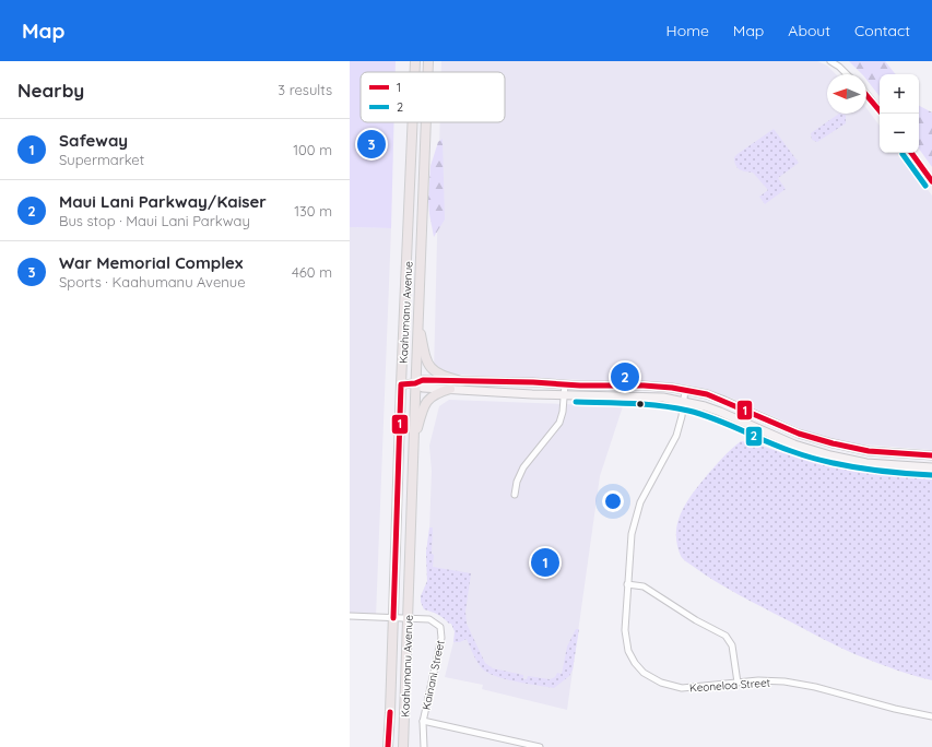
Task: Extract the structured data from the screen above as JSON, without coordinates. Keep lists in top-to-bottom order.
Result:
{
  "streets": {
    "main road": ["Kaahumanu Avenue"],
    "street": ["Kainani Street", "Keoneloa Street"]
  },
  "crossings": [
    ["Kaahumanu Avenue", "Kainani Street"]
  ],
  "lines": ["transit line 1", "transit line 2"],
  "legend": ["1", "2"],
  "north": "left",
  "page": {
    "header": "Map",
    "nav": [
      "Home",
      "Map",
      "About",
      "Contact"
    ],
    "heading": ["Nearby", "3 results"],
    "map_buttons": ["+", "−"],
    "list": [
      {
        "mark": "1",
        "name": "Safeway",
        "note": "Supermarket",
        "value": "100 m"
      },
      {
        "mark": "2",
        "name": "Maui Lani Parkway/Kaiser",
        "note": "Bus stop · Maui Lani Parkway",
        "value": "130 m"
      },
      {
        "mark": "3",
        "name": "War Memorial Complex",
        "note": "Sports · Kaahumanu Avenue",
        "value": "460 m"
      }
    ],
    "pins": ["3", "2", "1"]
  }
}
